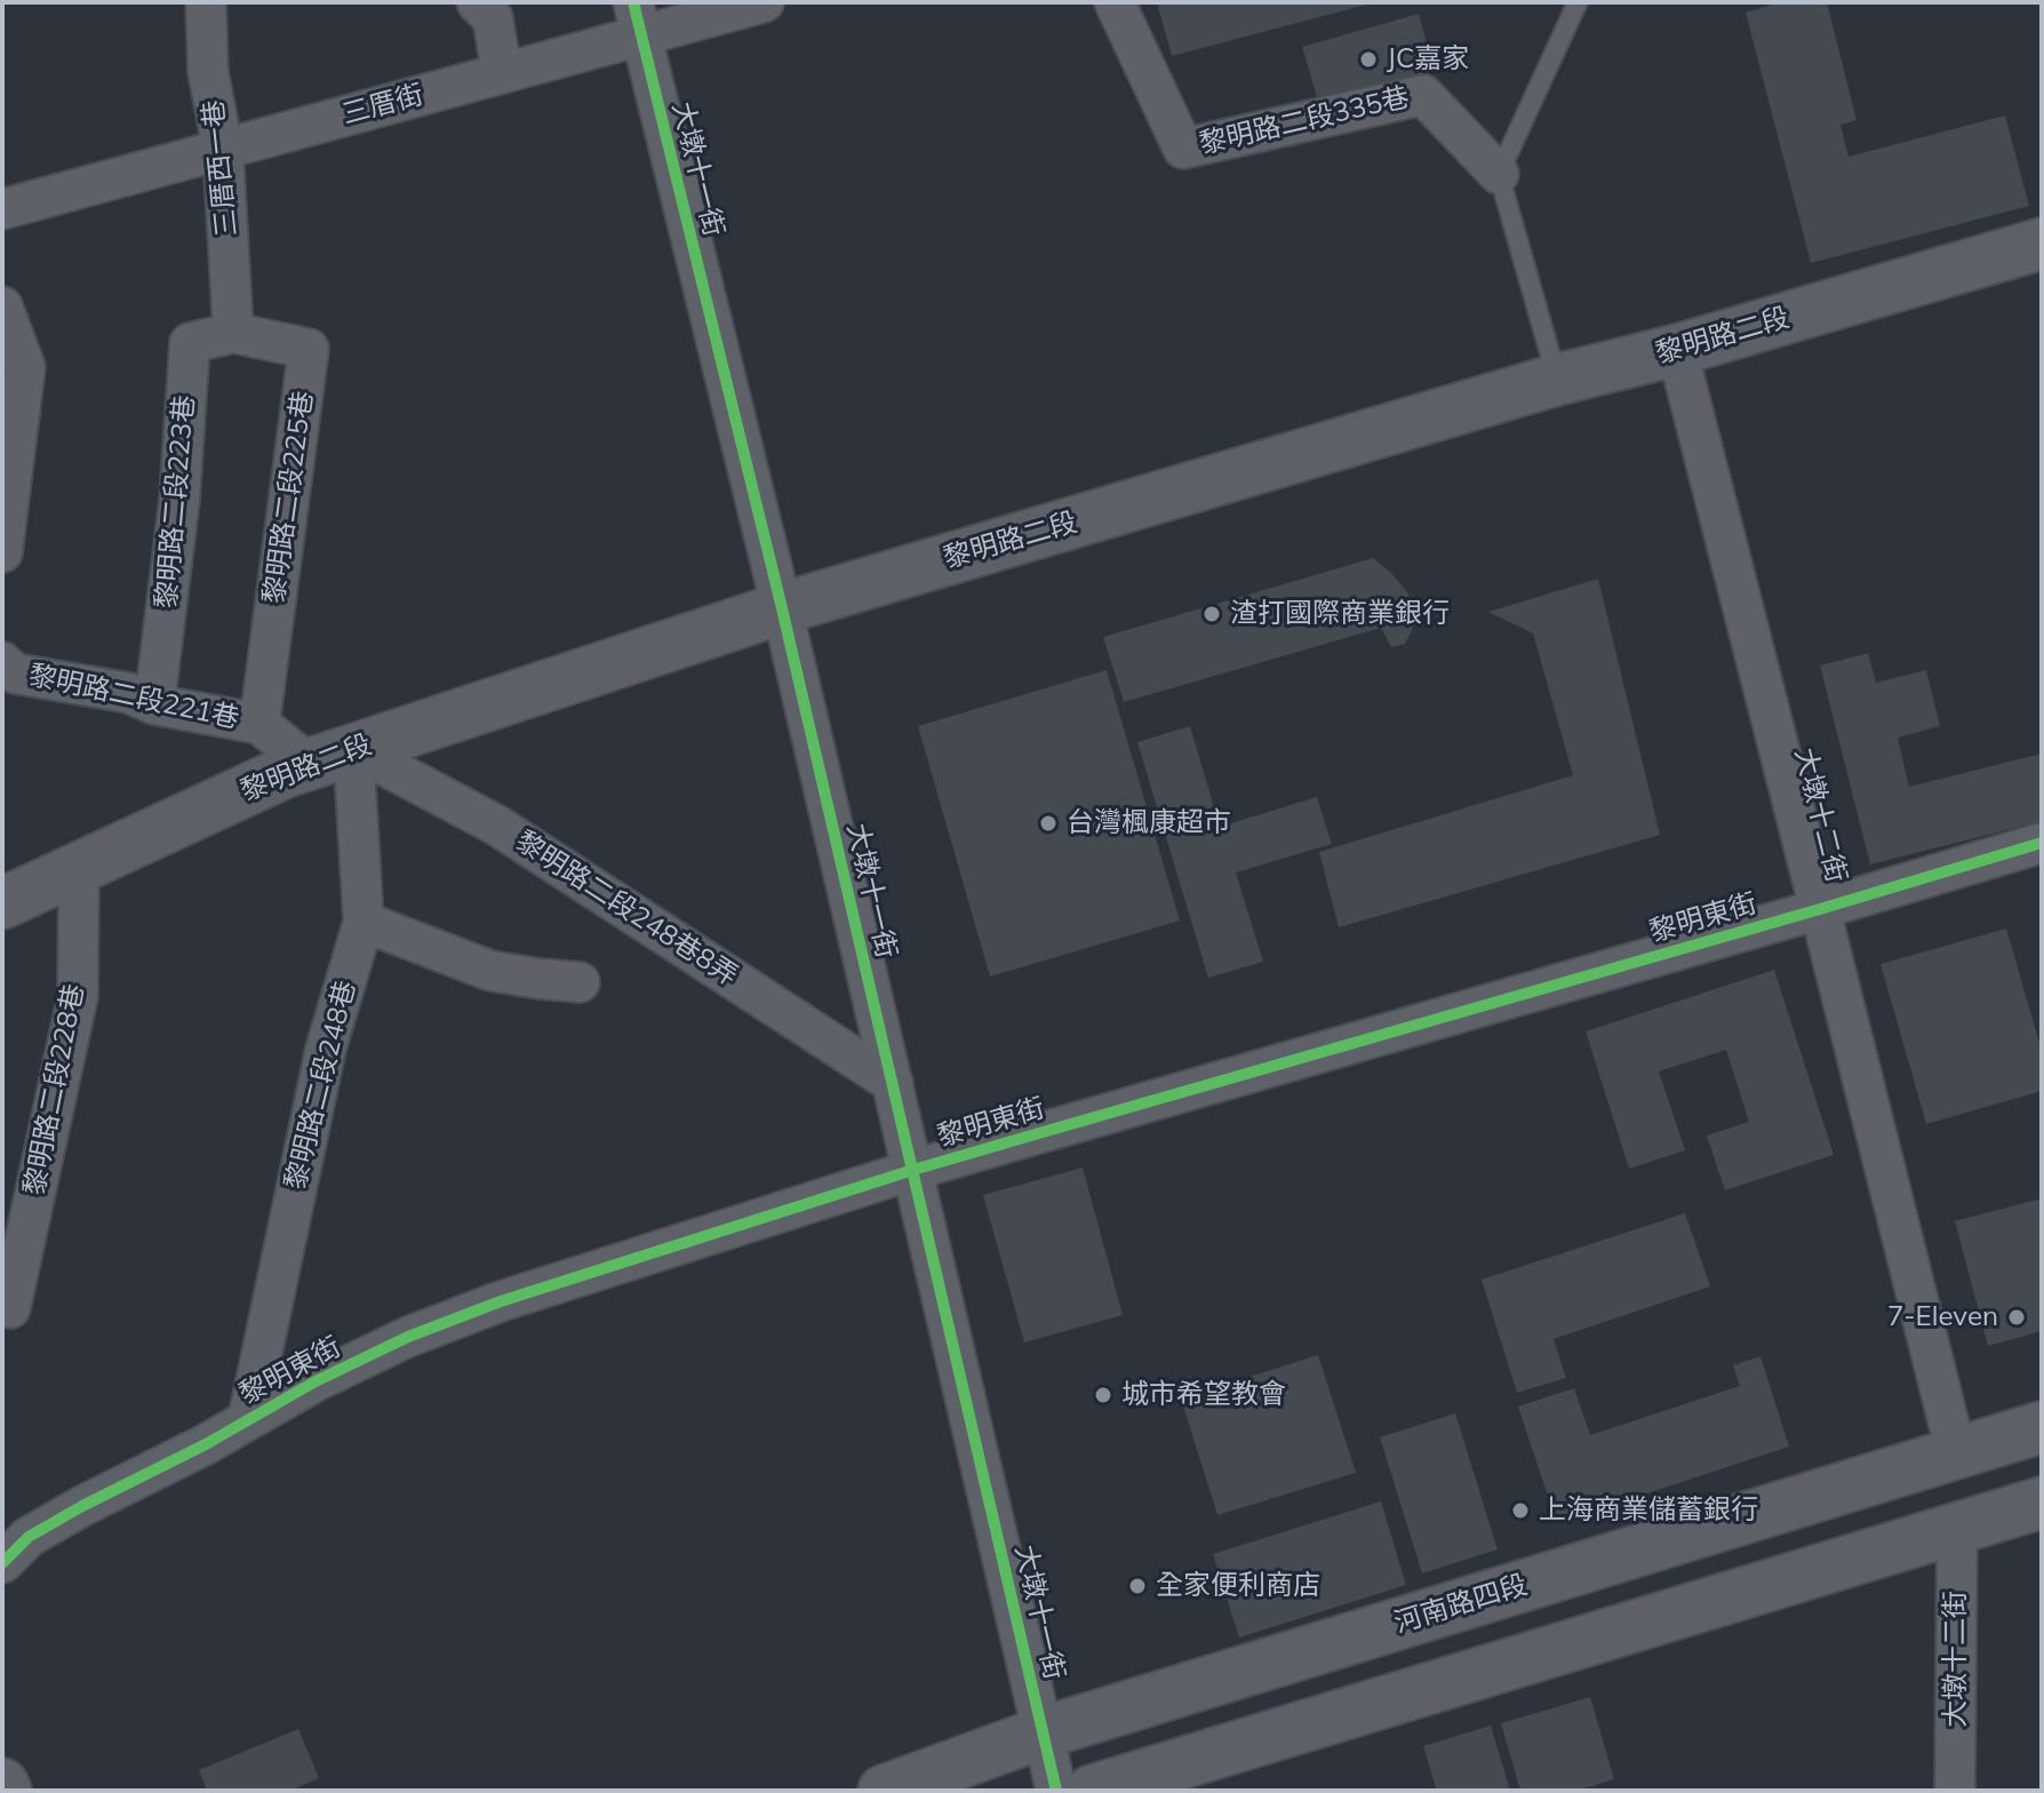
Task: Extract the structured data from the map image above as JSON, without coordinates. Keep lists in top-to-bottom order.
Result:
{
  "streets": {
    "street": [
      "三厝街",
      "黎明路二段335巷",
      "三厝西一巷",
      "大墩十一街",
      "黎明路二段",
      "黎明路二段225巷",
      "黎明路二段223巷",
      "黎明路二段221巷",
      "大墩十二街",
      "黎明路二段248巷8弄",
      "黎明東街",
      "黎明路二段248巷",
      "黎明路二段228巷",
      "河南路四段"
    ]
  },
  "crossings": [
    ["三厝街", "三厝西一巷"],
    ["三厝街", "大墩十一街"],
    ["三厝西一巷", "黎明路二段225巷"],
    ["三厝西一巷", "黎明路二段223巷"],
    ["大墩十一街", "黎明路二段"],
    ["大墩十一街", "黎明路二段248巷8弄"],
    ["大墩十一街", "黎明東街"],
    ["大墩十一街", "河南路四段"],
    ["黎明路二段", "黎明路二段221巷"],
    ["黎明路二段", "大墩十二街"],
    ["黎明路二段", "黎明路二段248巷8弄"],
    ["黎明路二段", "黎明路二段248巷"],
    ["黎明路二段", "黎明路二段228巷"],
    ["黎明路二段225巷", "黎明路二段223巷"],
    ["黎明路二段225巷", "黎明路二段221巷"],
    ["黎明路二段223巷", "黎明路二段221巷"],
    ["黎明路二段221巷", "黎明路二段248巷8弄"],
    ["黎明路二段221巷", "黎明路二段248巷"],
    ["大墩十二街", "黎明東街"],
    ["大墩十二街", "河南路四段"],
    ["黎明路二段248巷8弄", "黎明路二段248巷"],
    ["黎明東街", "黎明路二段248巷"]
  ],
  "places": [
    "JC嘉家",
    "渣打國際商業銀行",
    "台灣楓康超市",
    "7-Eleven",
    "城市希望教會",
    "上海商業儲蓄銀行",
    "全家便利商店"
  ]
}
